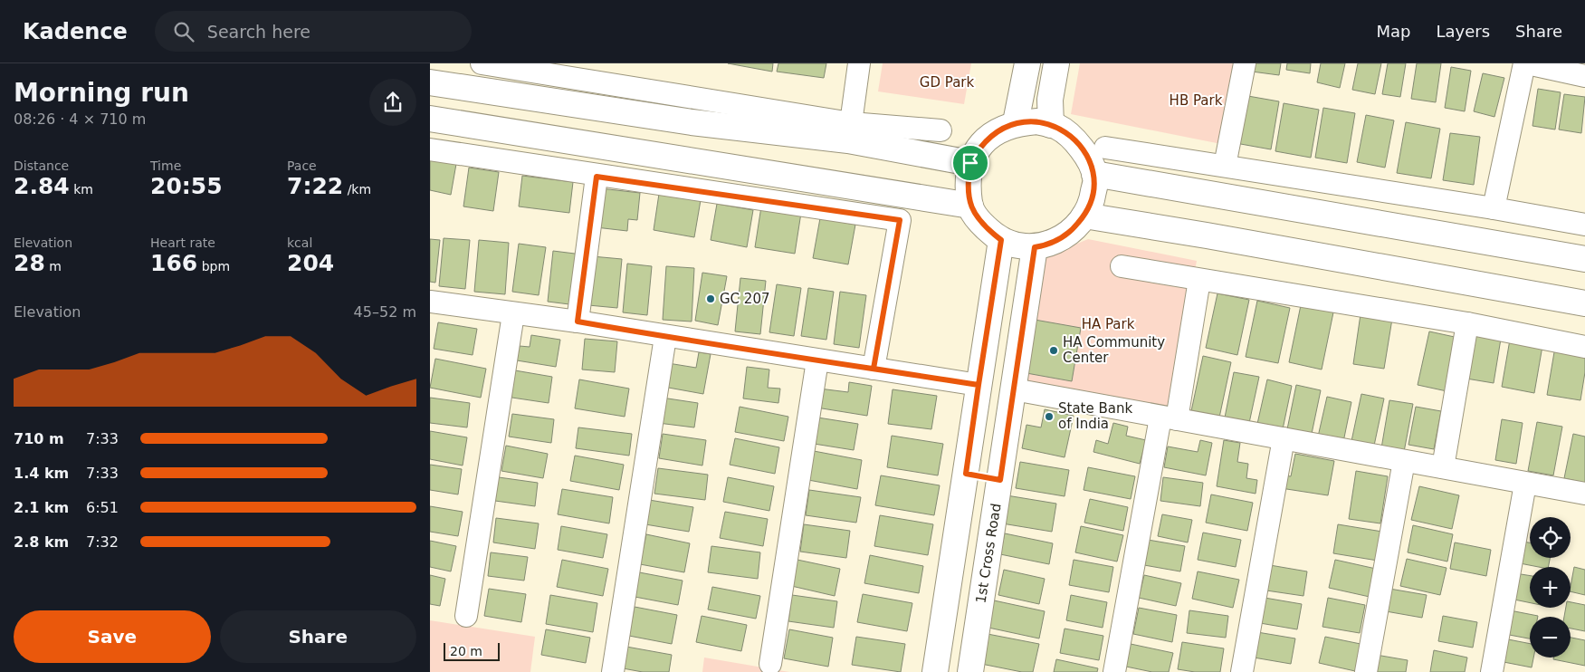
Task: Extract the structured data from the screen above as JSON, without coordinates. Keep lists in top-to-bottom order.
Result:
{
  "streets": {
    "main road": ["1st Cross Road"]
  },
  "parks": ["GD Park", "HB Park", "HA Park"],
  "places": ["GC 207", "HA Community Center", "State Bank of India"],
  "scale_bar": "20 m",
  "page": {
    "header": "Kadence",
    "search": "Search here",
    "nav": ["Map", "Layers", "Share"],
    "heading": ["Morning run", "08:26 · 4 × 710 m"],
    "stats": [
      ["Distance", "2.84 km"],
      ["Time", "20:55"],
      ["Pace", "7:22 /km"],
      ["Elevation", "28 m"],
      ["Heart rate", "166 bpm"],
      ["kcal", "204"]
    ],
    "chart": ["Elevation", "45–52 m"],
    "list": [
      {
        "name": "710 m",
        "note": "7:33"
      },
      {
        "name": "1.4 km",
        "note": "7:33"
      },
      {
        "name": "2.1 km",
        "note": "6:51"
      },
      {
        "name": "2.8 km",
        "note": "7:32"
      }
    ],
    "map_buttons": ["+", "−"],
    "buttons": ["Save", "Share"],
    "scale": "20 m"
  }
}
